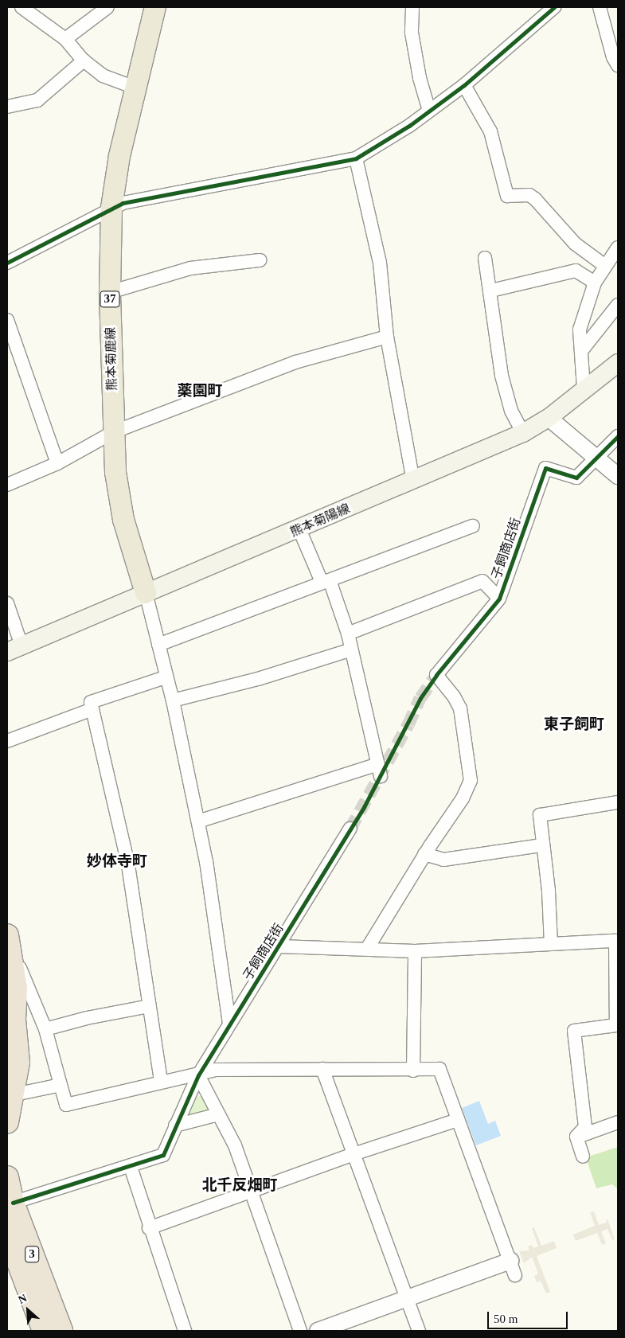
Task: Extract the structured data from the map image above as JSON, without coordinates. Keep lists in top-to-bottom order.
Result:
{
  "streets": {
    "highway": ["3"],
    "main road": ["37", "熊本菊鹿線", "熊本菊陽線"],
    "street": ["子飼商店街"]
  },
  "crossings": [
    ["熊本菊鹿線", "熊本菊陽線"],
    ["子飼商店街", "3"]
  ],
  "districts": [
    "薬園町",
    "東子飼町",
    "妙体寺町",
    "北千反畑町"
  ],
  "scale_bar": "50 m",
  "north": "top left"
}
